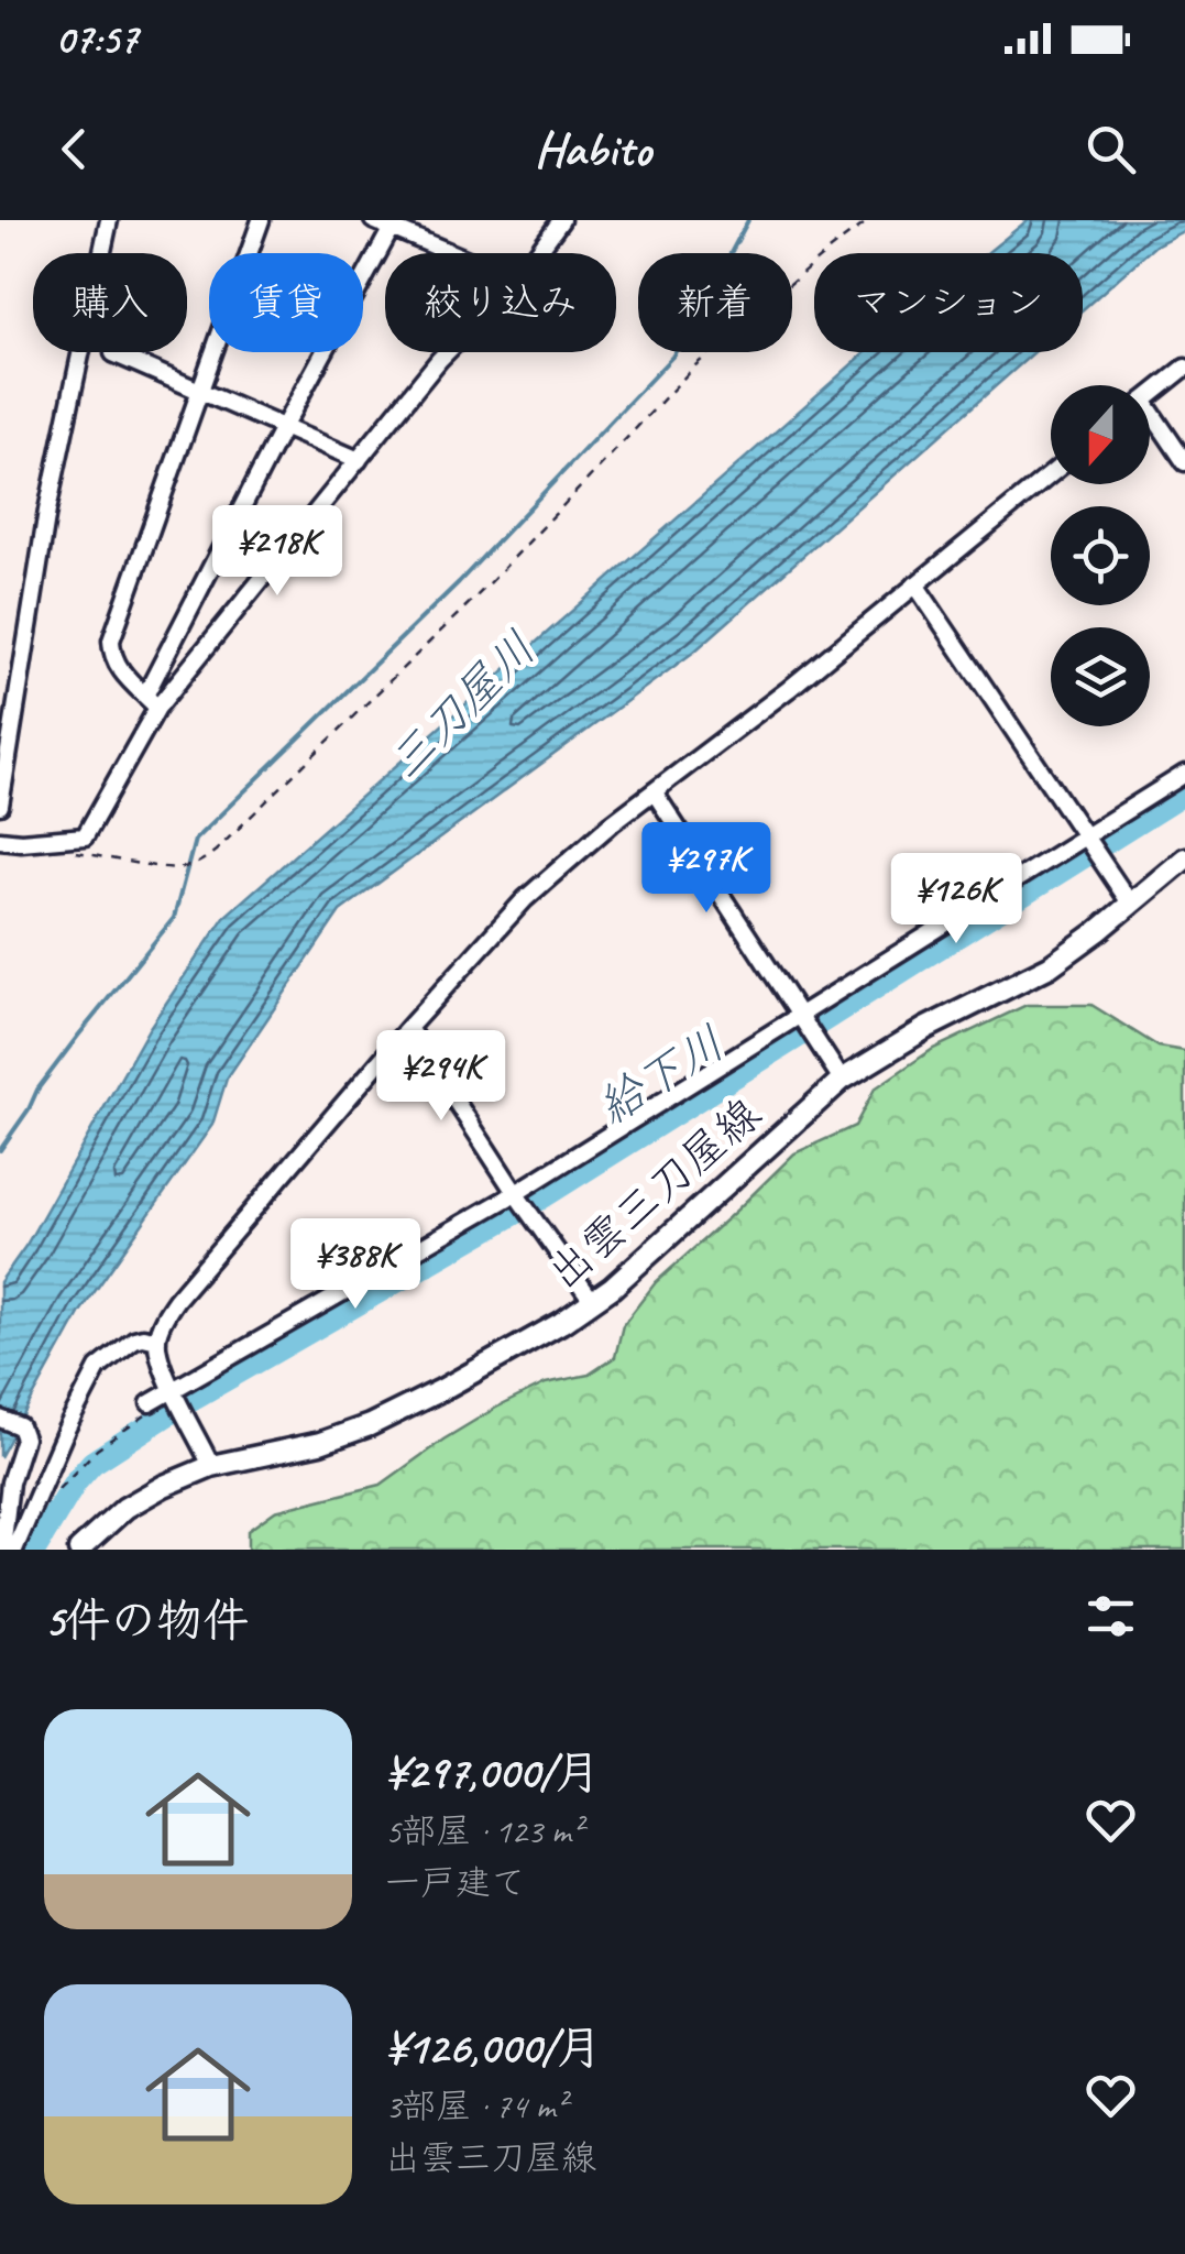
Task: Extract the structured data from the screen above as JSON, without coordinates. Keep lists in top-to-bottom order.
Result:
{
  "streets": {
    "main road": ["出雲三刀屋線"]
  },
  "water": ["三刀屋川", "給下川"],
  "north": "bottom",
  "page": {
    "status": "07:57",
    "header": "Habito",
    "chip": [
      "購入",
      "賃貸",
      "絞り込み",
      "新着",
      "マンション"
    ],
    "price": [
      "¥218K",
      "¥297K",
      "¥126K",
      "¥294K",
      "¥388K"
    ],
    "heading": "5件の物件",
    "list": [
      {
        "name": "¥297,000/月",
        "note": "5部屋 · 123 m² · 一戸建て"
      },
      {
        "name": "¥126,000/月",
        "note": "3部屋 · 74 m² · 出雲三刀屋線"
      }
    ]
  }
}
